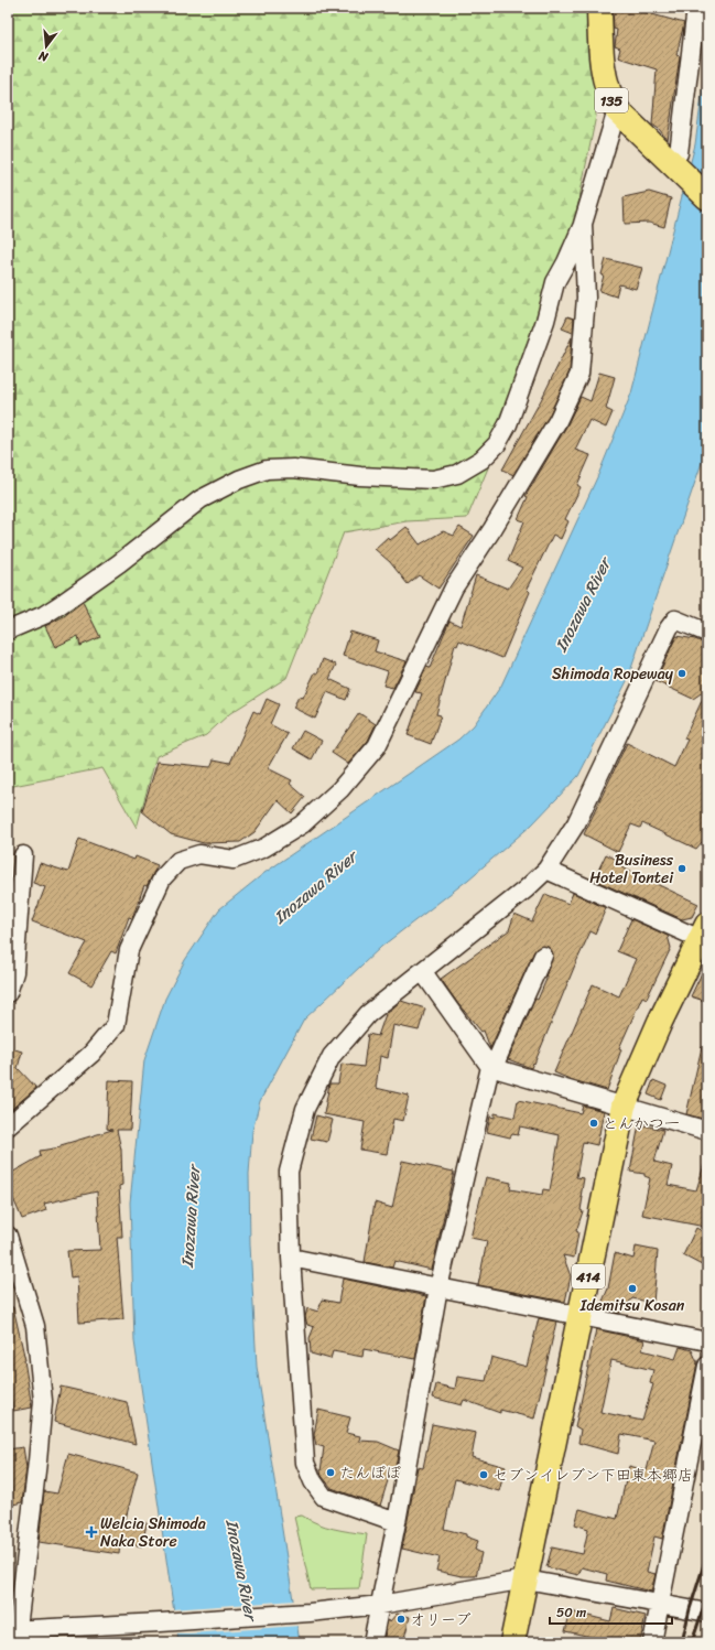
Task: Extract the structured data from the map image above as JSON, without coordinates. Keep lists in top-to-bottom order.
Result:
{
  "streets": {
    "highway": ["135", "414"]
  },
  "water": ["Inozawa River"],
  "places": {
    "other": [
      "Shimoda Ropeway",
      "Business Hotel Tontei",
      "とんかつ一",
      "Idemitsu Kosan",
      "たんぽぽ",
      "セブンイレブン下田東本郷店",
      "オリーブ"
    ],
    "health": ["Welcia Shimoda Naka Store"]
  },
  "scale_bar": "50 m",
  "north": "bottom"
}
